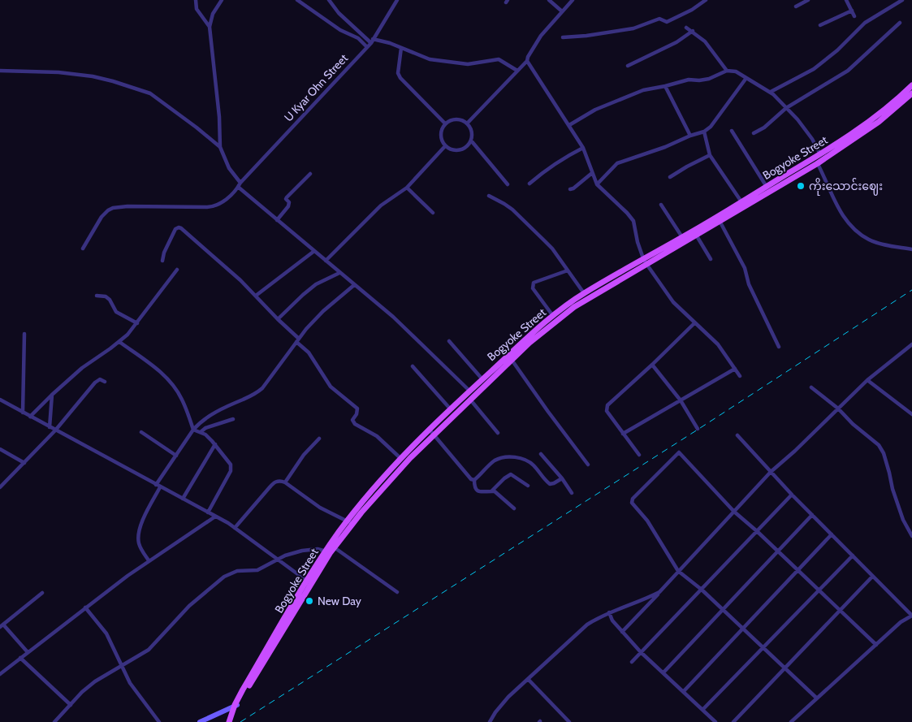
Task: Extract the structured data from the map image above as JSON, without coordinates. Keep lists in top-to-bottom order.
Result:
{
  "streets": {
    "main road": ["Bogyoke Street"],
    "street": ["U Kyar Ohn Street"]
  },
  "places": ["ကိုးသောင်းဈေး", "New Day"]
}
